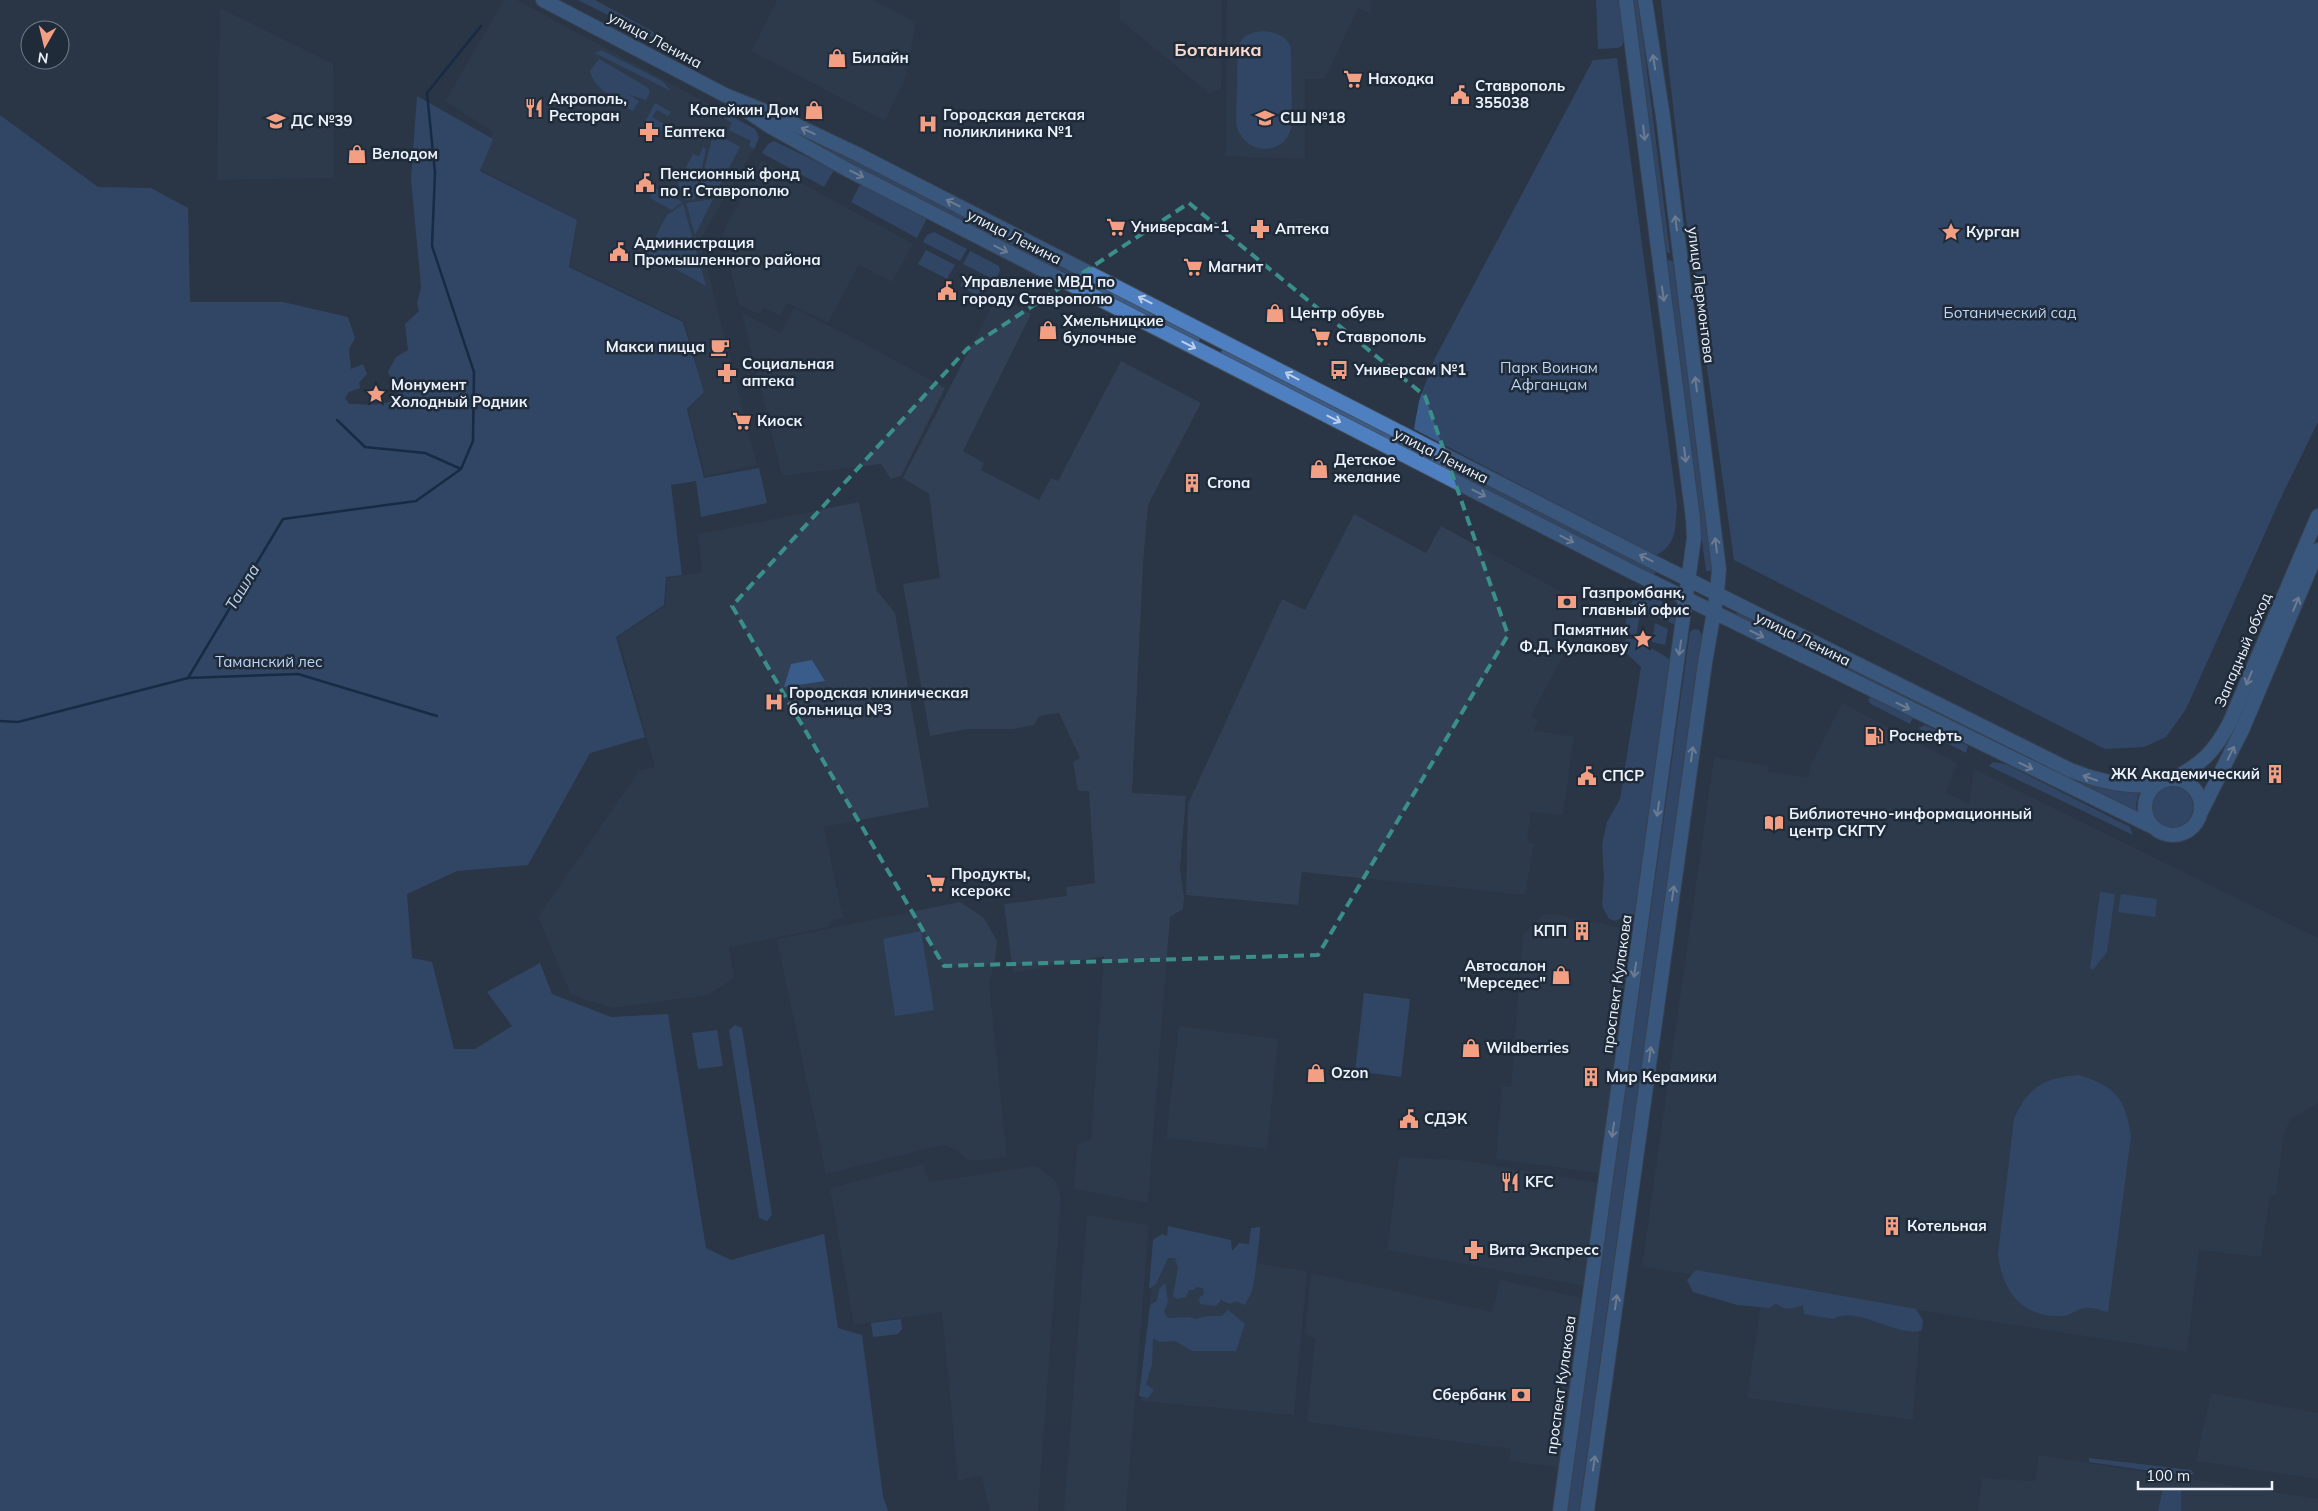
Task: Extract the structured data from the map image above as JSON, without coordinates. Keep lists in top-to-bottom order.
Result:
{
  "streets": {
    "main road": [
      "улица Ленина",
      "улица Лермонтова",
      "Западный обход",
      "проспект Кулакова"
    ]
  },
  "crossings": [
    ["улица Ленина", "улица Лермонтова"],
    ["улица Ленина", "Западный обход"],
    ["улица Ленина", "проспект Кулакова"]
  ],
  "districts": ["Ботаника"],
  "water": ["Ташла"],
  "parks": ["Ботанический сад", "Парк Воинам Афганцам", "Таманский лес"],
  "places": {
    "shop": [
      "Билайн",
      "Копейкин Дом",
      "Велодом",
      "Центр обувь",
      "Хмельницкие булочные",
      "Детское желание",
      "Автосалон \"Мерседес\"",
      "Wildberries",
      "Ozon"
    ],
    "supermarket": [
      "Находка",
      "Универсам-1",
      "Магнит",
      "Ставрополь",
      "Киоск",
      "Продукты, ксерокс"
    ],
    "public building": [
      "Ставрополь 355038",
      "Пенсионный фонд по г. Ставрополю",
      "Администрация Промышленного района",
      "Управление МВД по городу Ставрополю",
      "СПСР",
      "СДЭК"
    ],
    "restaurant": ["Акрополь, Ресторан", "KFC"],
    "school or university": ["СШ №18", "ДС №39"],
    "hospital": ["Городская детская поликлиника №1", "Городская клиническая больница №3"],
    "pharmacy": [
      "Еаптека",
      "Аптека",
      "Социальная аптека",
      "Вита Экспресс"
    ],
    "place": ["Курган", "Монумент Холодный Родник", "Памятник Ф.Д. Кулакову"],
    "cafe": ["Макси пицца"],
    "bus stop": ["Универсам №1"],
    "building": [
      "Crona",
      "ЖК Академический",
      "КПП",
      "Мир Керамики",
      "Котельная"
    ],
    "bank": ["Газпромбанк, главный офис", "Сбербанк"],
    "fuel station": ["Роснефть"],
    "library": ["Библиотечно-информационный центр СКГТУ"]
  },
  "scale_bar": "100 m",
  "north": "bottom"
}
